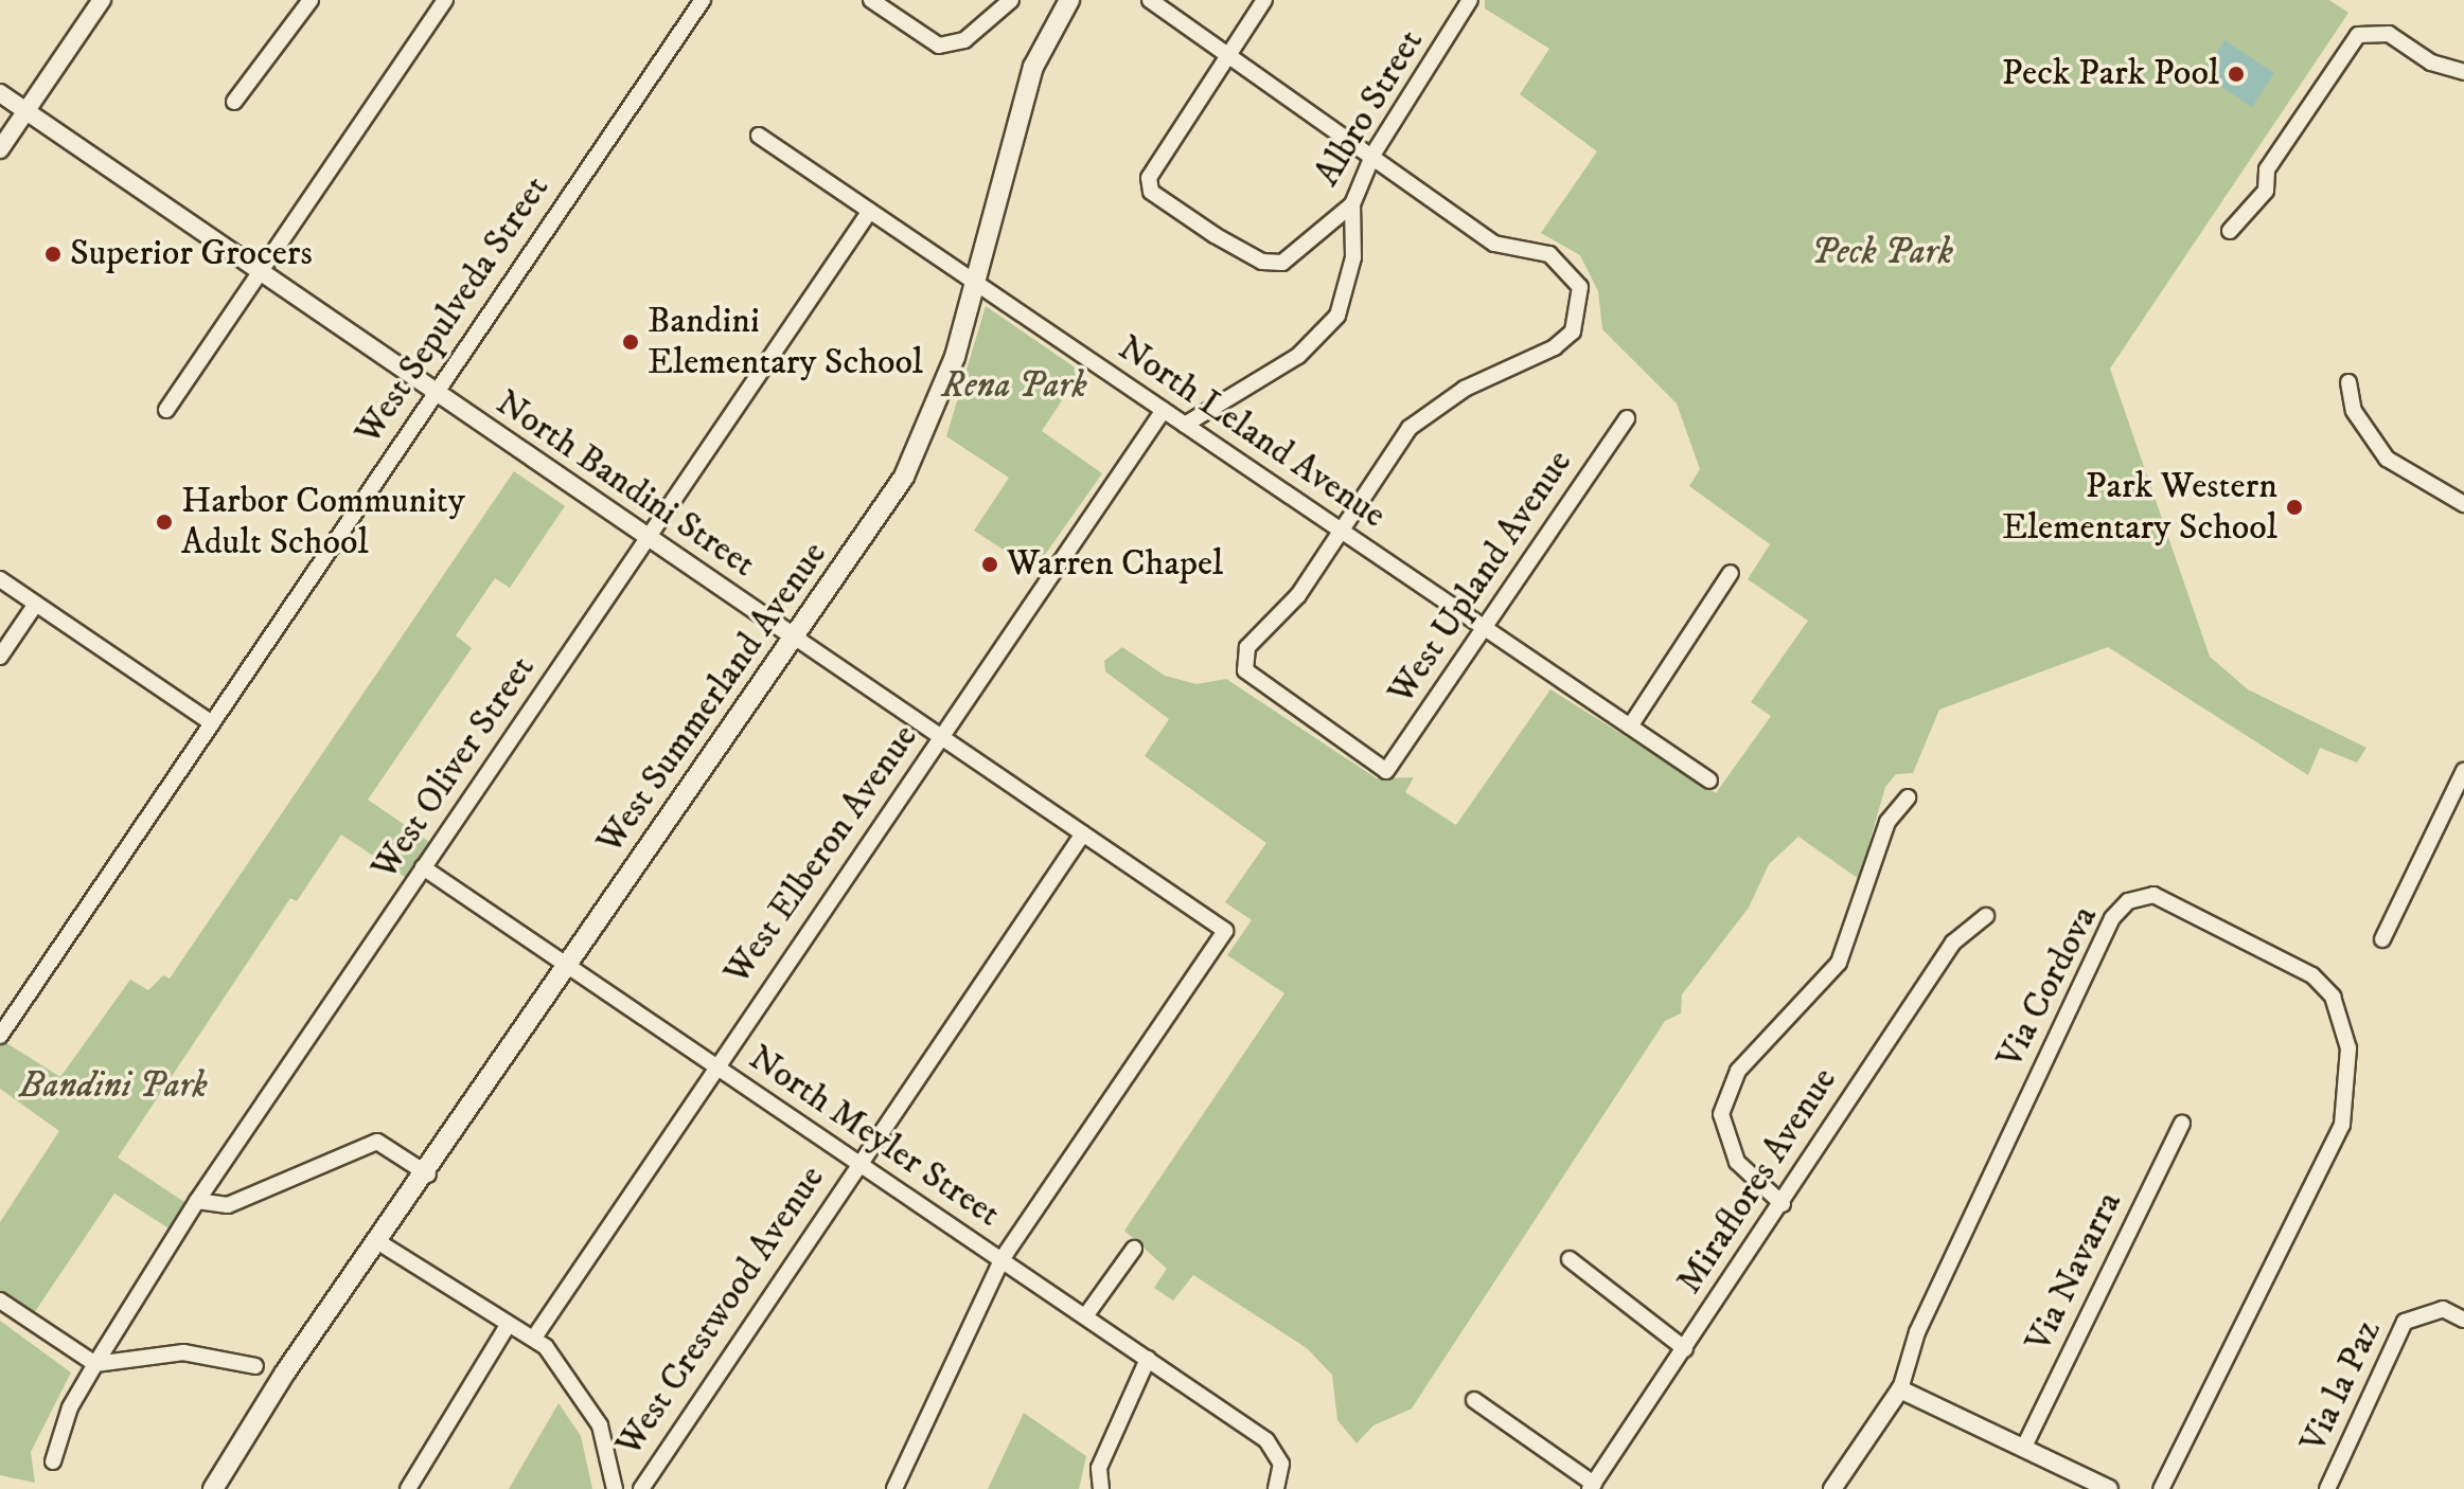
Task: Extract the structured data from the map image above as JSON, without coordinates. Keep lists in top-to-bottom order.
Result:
{
  "streets": {
    "main road": ["West Summerland Avenue"],
    "street": [
      "Albro Street",
      "West Sepulveda Street",
      "North Leland Avenue",
      "North Bandini Street",
      "West Upland Avenue",
      "West Oliver Street",
      "West Elberon Avenue",
      "Via Cordova",
      "North Meyler Street",
      "Miraflores Avenue",
      "Via Navarra",
      "West Crestwood Avenue",
      "Via la Paz"
    ]
  },
  "crossings": [
    ["West Sepulveda Street", "North Bandini Street"],
    ["North Leland Avenue", "West Upland Avenue"],
    ["North Leland Avenue", "West Summerland Avenue"],
    ["North Leland Avenue", "West Oliver Street"],
    ["North Leland Avenue", "West Elberon Avenue"],
    ["North Bandini Street", "West Summerland Avenue"],
    ["North Bandini Street", "West Oliver Street"],
    ["North Bandini Street", "West Elberon Avenue"],
    ["North Bandini Street", "North Meyler Street"],
    ["North Bandini Street", "West Crestwood Avenue"],
    ["West Summerland Avenue", "North Meyler Street"],
    ["West Oliver Street", "North Meyler Street"],
    ["West Elberon Avenue", "North Meyler Street"],
    ["North Meyler Street", "West Crestwood Avenue"]
  ],
  "parks": ["Peck Park", "Rena Park", "Bandini Park"],
  "places": [
    "Peck Park Pool",
    "Superior Grocers",
    "Bandini Elementary School",
    "Park Western Elementary School",
    "Harbor Community Adult School",
    "Warren Chapel"
  ]
}
